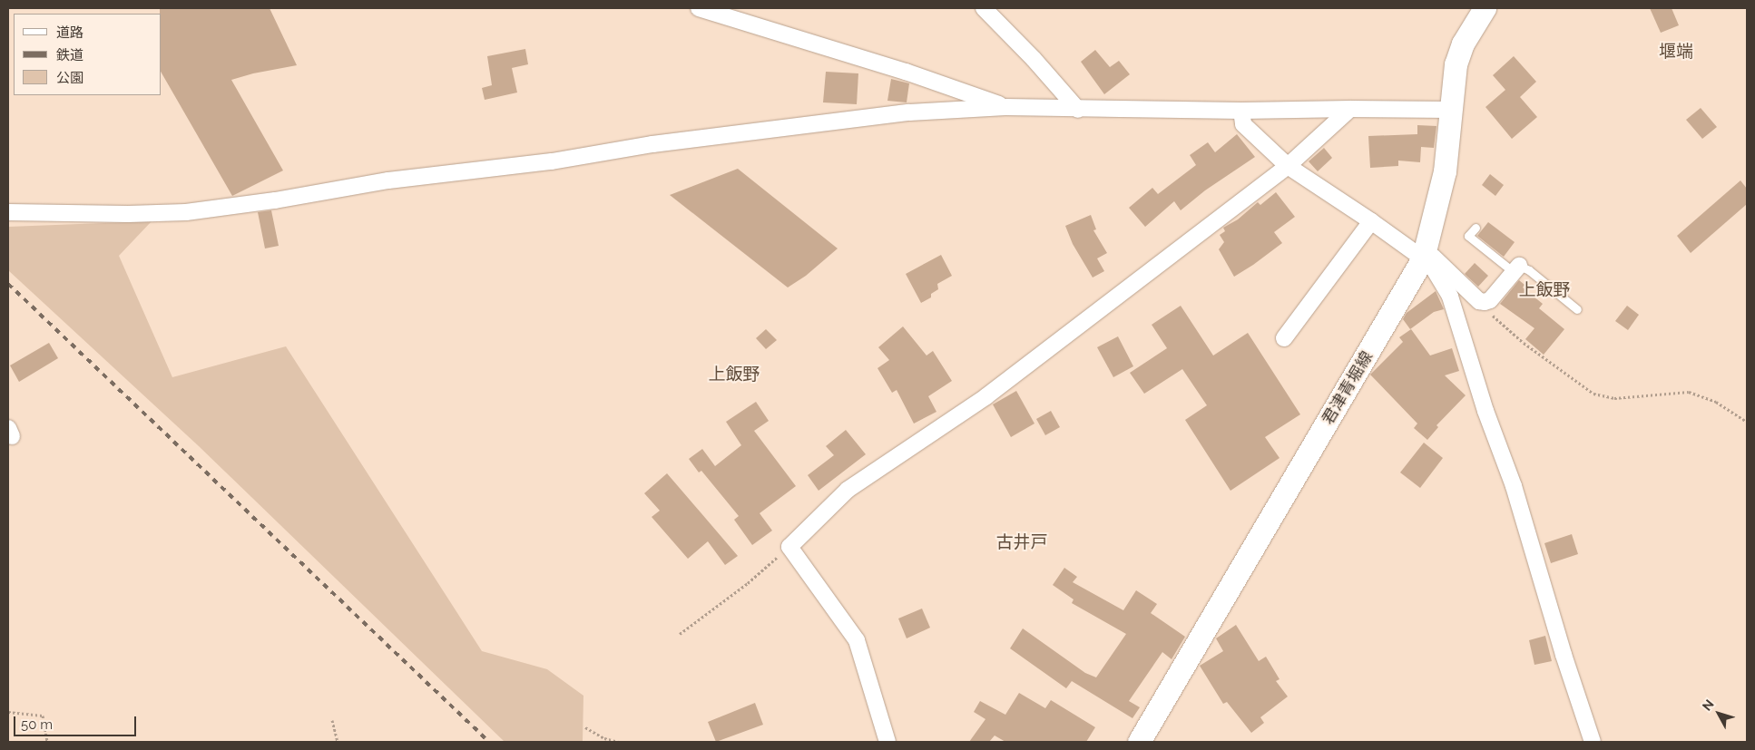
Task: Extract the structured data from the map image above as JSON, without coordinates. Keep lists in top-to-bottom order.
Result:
{
  "streets": {
    "main road": ["君津青堀線"]
  },
  "districts": [
    "堰端",
    "上飯野",
    "上飯野",
    "古井戸"
  ],
  "legend": ["道路", "鉄道", "公園"],
  "scale_bar": "50 m",
  "north": "top left"
}
